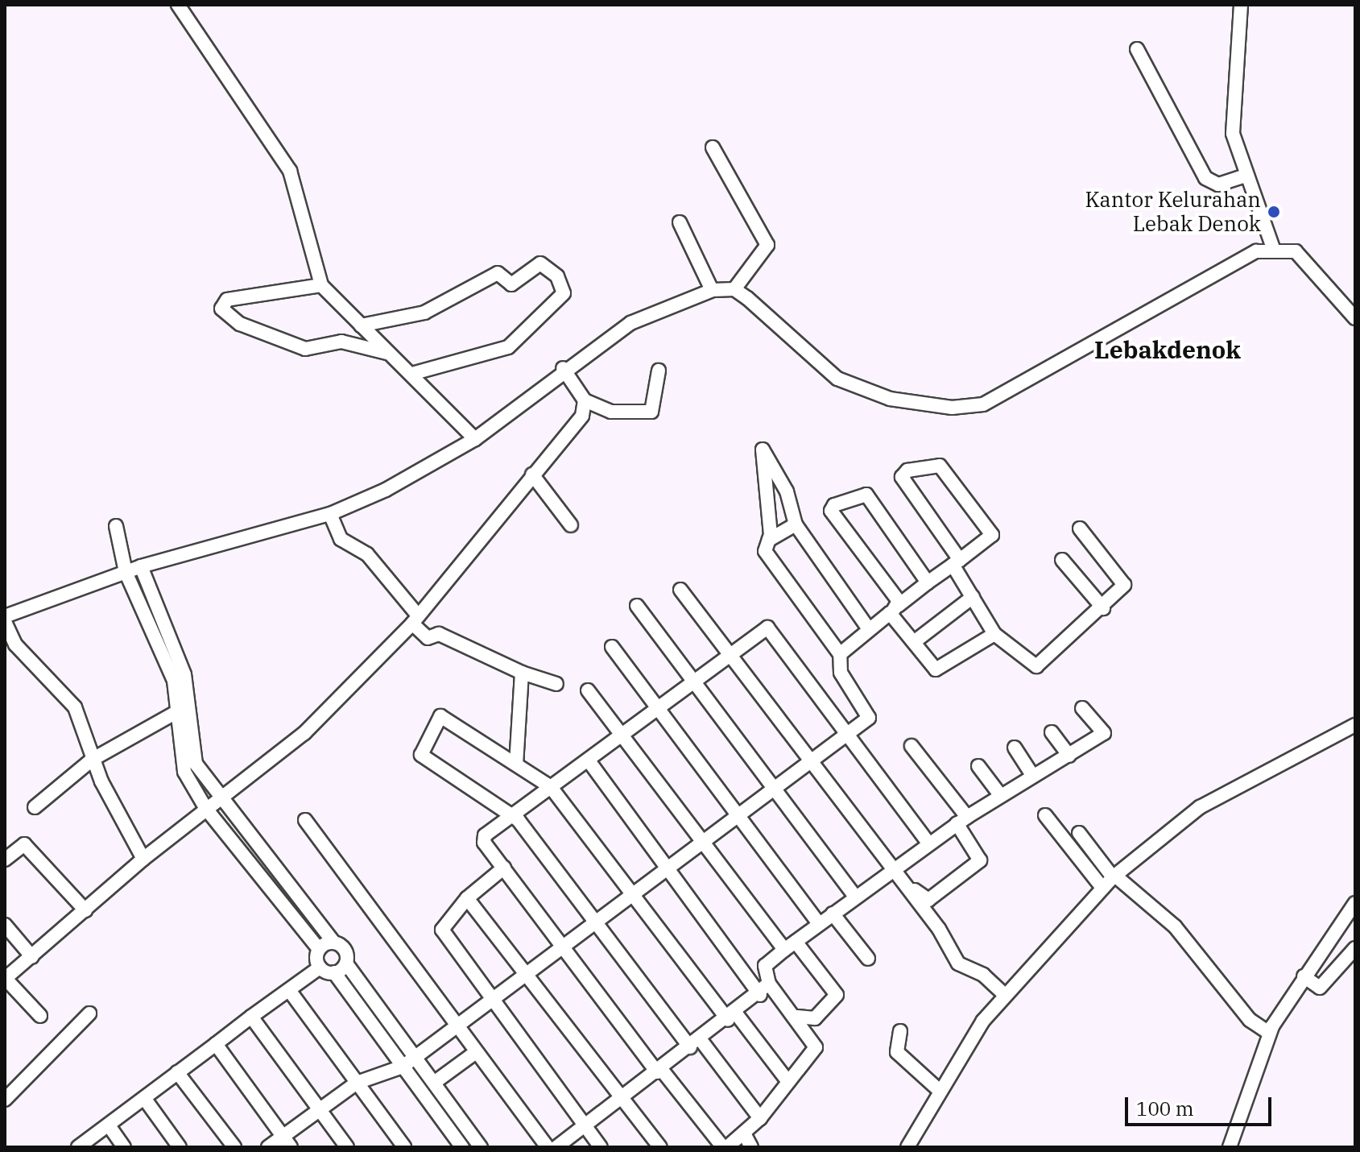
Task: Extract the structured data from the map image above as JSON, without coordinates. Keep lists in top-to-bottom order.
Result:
{
  "districts": ["Lebakdenok"],
  "places": ["Kantor Kelurahan Lebak Denok"],
  "scale_bar": "100 m"
}
